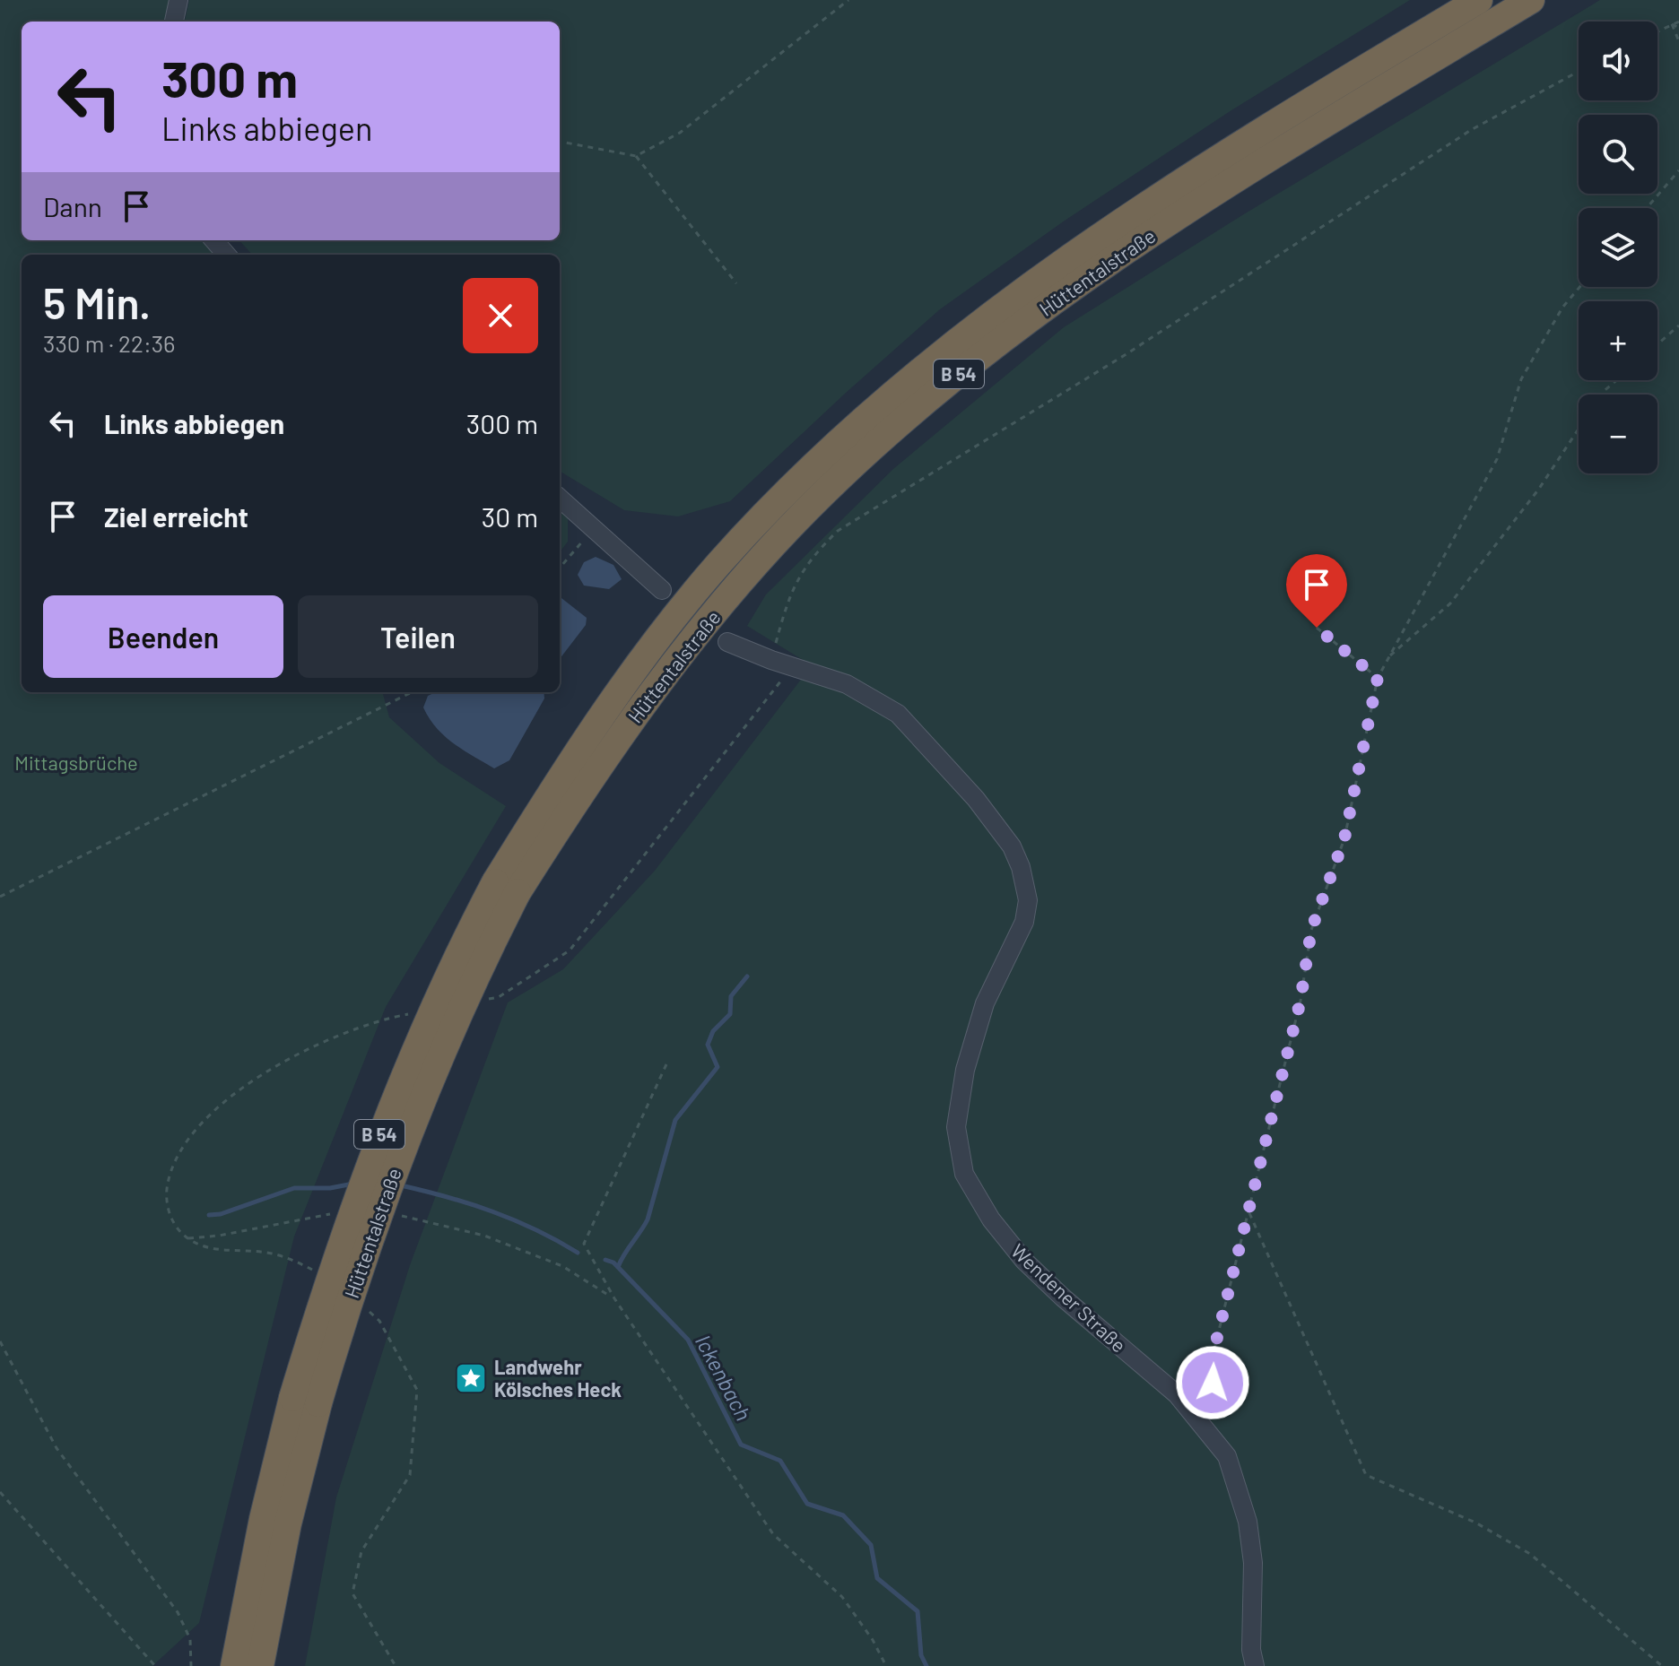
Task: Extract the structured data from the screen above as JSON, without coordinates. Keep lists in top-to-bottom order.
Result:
{
  "streets": {
    "highway": ["Hüttentalstraße", "B 54"],
    "street": ["Wendener Straße"]
  },
  "water": ["Ickenbach"],
  "parks": ["Mittagsbrüche"],
  "places": {
    "place": ["Landwehr Kölsches Heck"]
  },
  "page": {
    "map_buttons": ["+", "−"],
    "turn": ["300 m", "Links abbiegen"],
    "then": "Dann",
    "heading": ["5 Min.", "330 m · 22:36"],
    "list": [
      {
        "name": "Links abbiegen",
        "value": "300 m"
      },
      {
        "name": "Ziel erreicht",
        "value": "30 m"
      }
    ],
    "buttons": ["Beenden", "Teilen"]
  }
}
